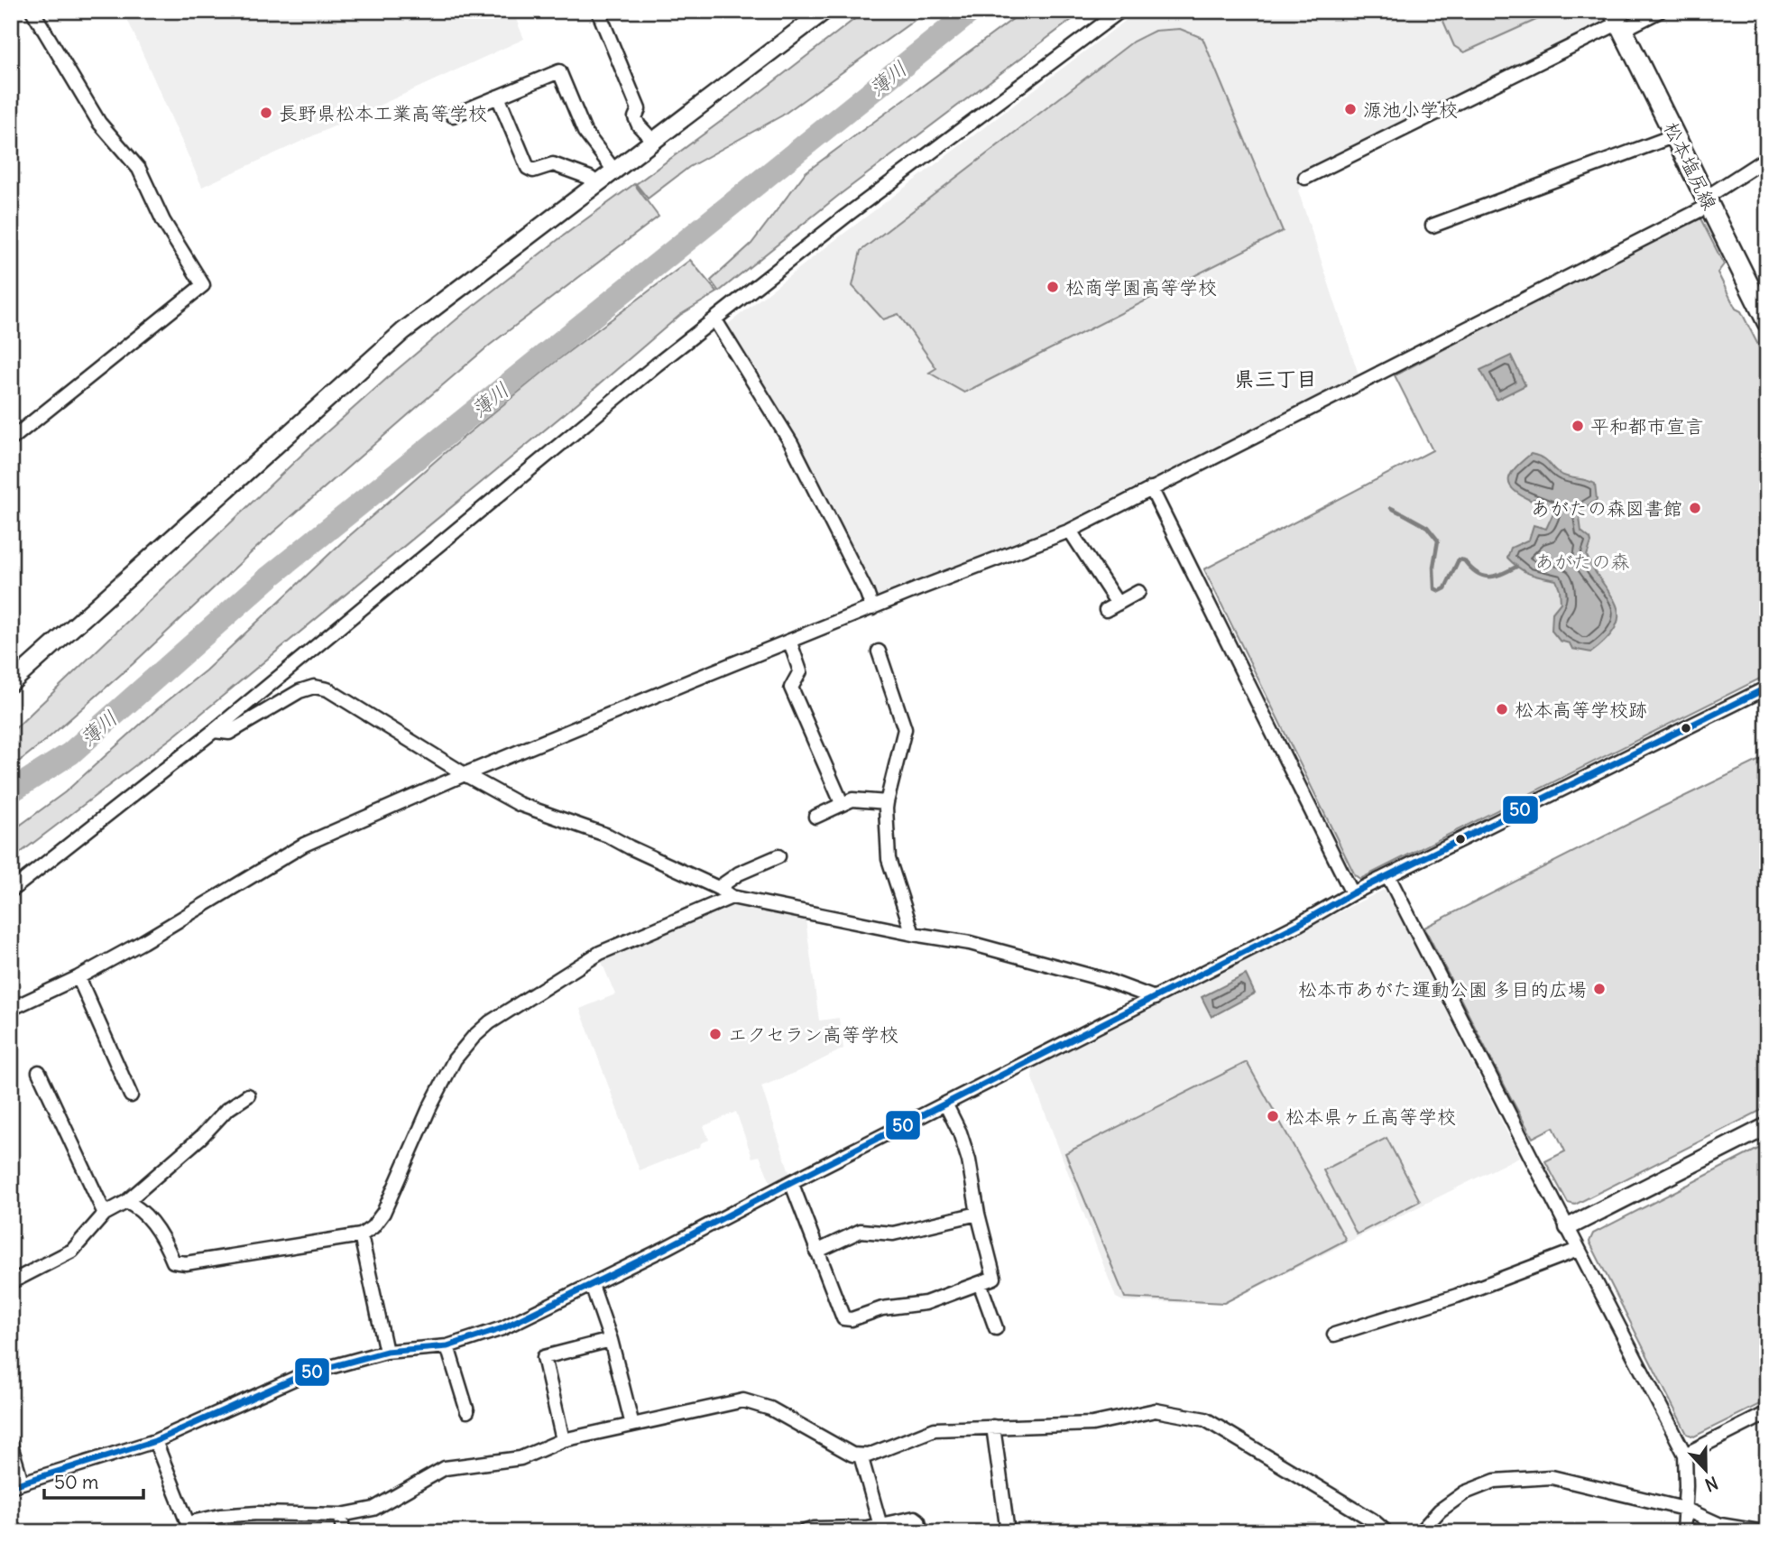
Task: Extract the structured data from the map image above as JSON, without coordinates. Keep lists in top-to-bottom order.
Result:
{
  "streets": {
    "main road": ["松本塩尻線"]
  },
  "districts": ["県三丁目"],
  "water": ["薄川"],
  "parks": ["あがたの森"],
  "places": [
    "源池小学校",
    "長野県松本工業高等学校",
    "松商学園高等学校",
    "平和都市宣言",
    "あがたの森図書館",
    "松本高等学校跡",
    "松本市あがた運動公園 多目的広場",
    "エクセラン高等学校",
    "松本県ヶ丘高等学校"
  ],
  "lines": ["transit line 50"],
  "scale_bar": "50 m",
  "north": "bottom"
}
